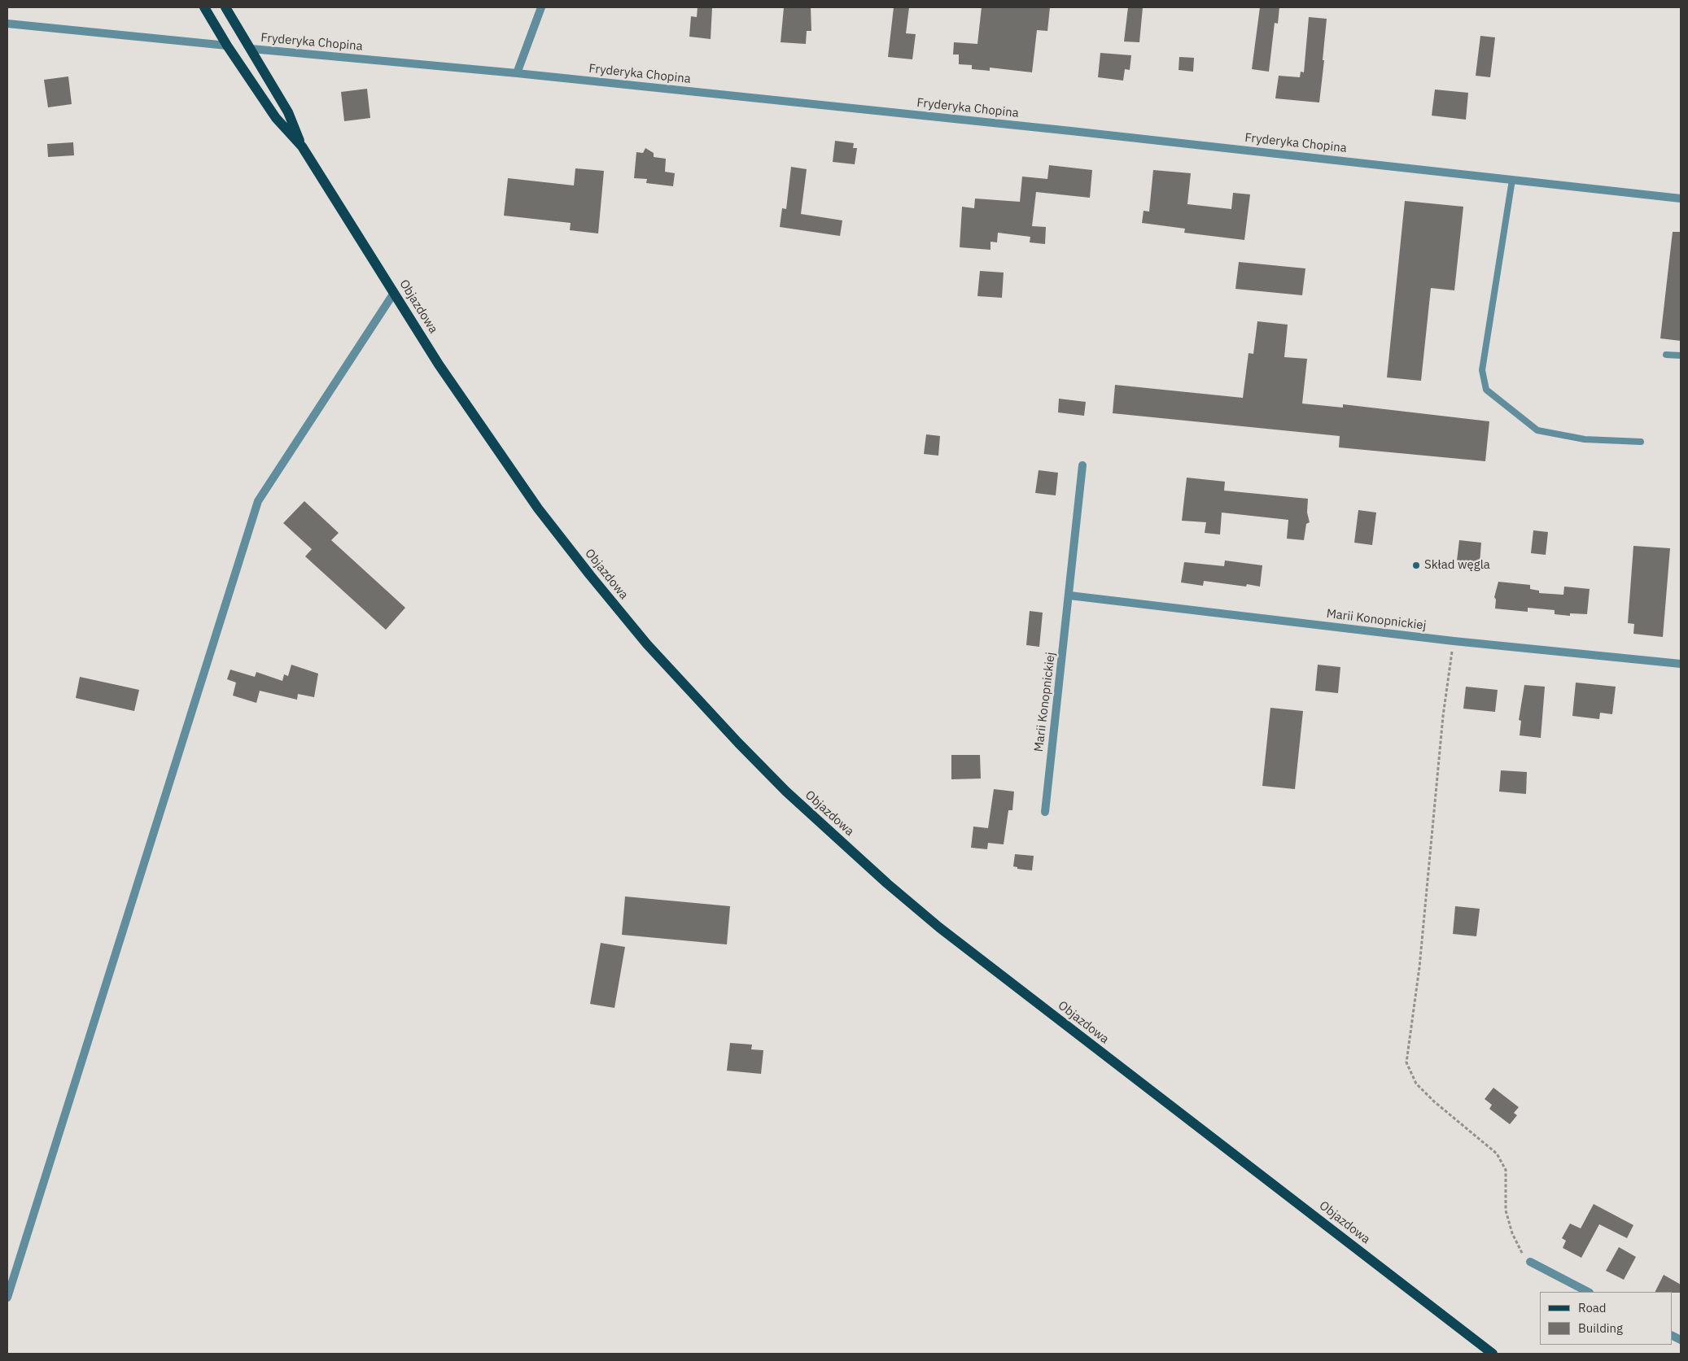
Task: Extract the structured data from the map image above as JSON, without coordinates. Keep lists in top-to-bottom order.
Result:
{
  "streets": {
    "main road": ["Objazdowa"],
    "street": ["Fryderyka Chopina", "Marii Konopnickiej"]
  },
  "crossings": [
    ["Fryderyka Chopina", "Objazdowa"]
  ],
  "places": ["Skład węgla"],
  "legend": ["Road", "Building"]
}
